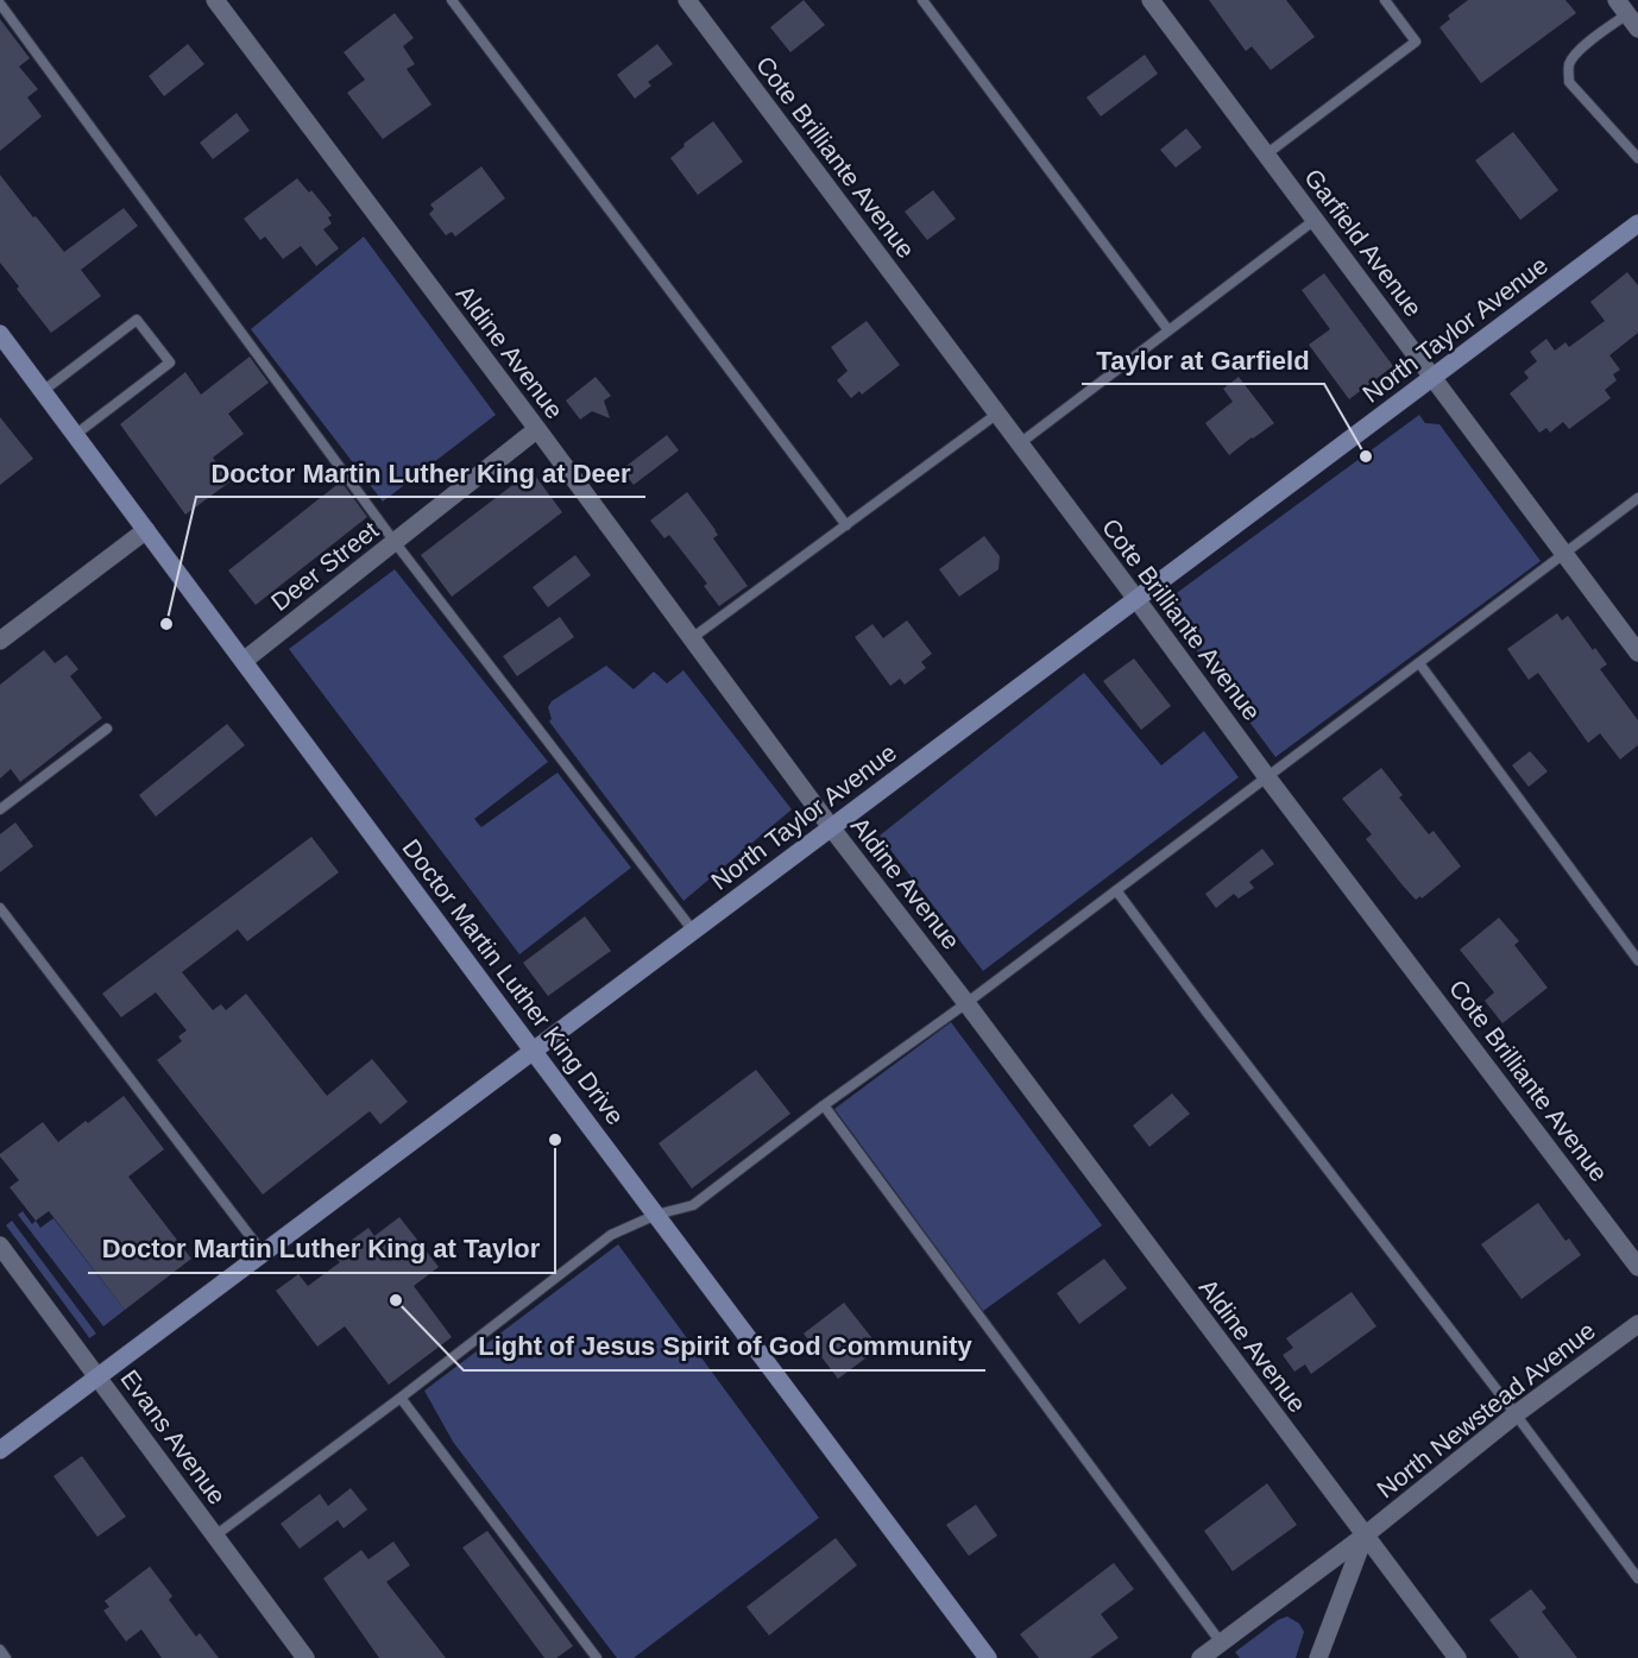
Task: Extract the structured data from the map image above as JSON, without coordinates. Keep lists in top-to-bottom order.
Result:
{
  "streets": {
    "street": [
      "Cote Brilliante Avenue",
      "Garfield Avenue",
      "North Taylor Avenue",
      "Aldine Avenue",
      "Deer Street",
      "Doctor Martin Luther King Drive",
      "North Newstead Avenue",
      "Evans Avenue"
    ]
  },
  "crossings": [
    ["Cote Brilliante Avenue", "North Taylor Avenue"],
    ["Garfield Avenue", "North Taylor Avenue"],
    ["North Taylor Avenue", "Aldine Avenue"],
    ["North Taylor Avenue", "Doctor Martin Luther King Drive"],
    ["North Taylor Avenue", "Evans Avenue"],
    ["Aldine Avenue", "Deer Street"],
    ["Aldine Avenue", "North Newstead Avenue"],
    ["Deer Street", "Doctor Martin Luther King Drive"]
  ],
  "places": [
    "Taylor at Garfield",
    "Doctor Martin Luther King at Deer",
    "Doctor Martin Luther King at Taylor",
    "Light of Jesus Spirit of God Community"
  ]
}
